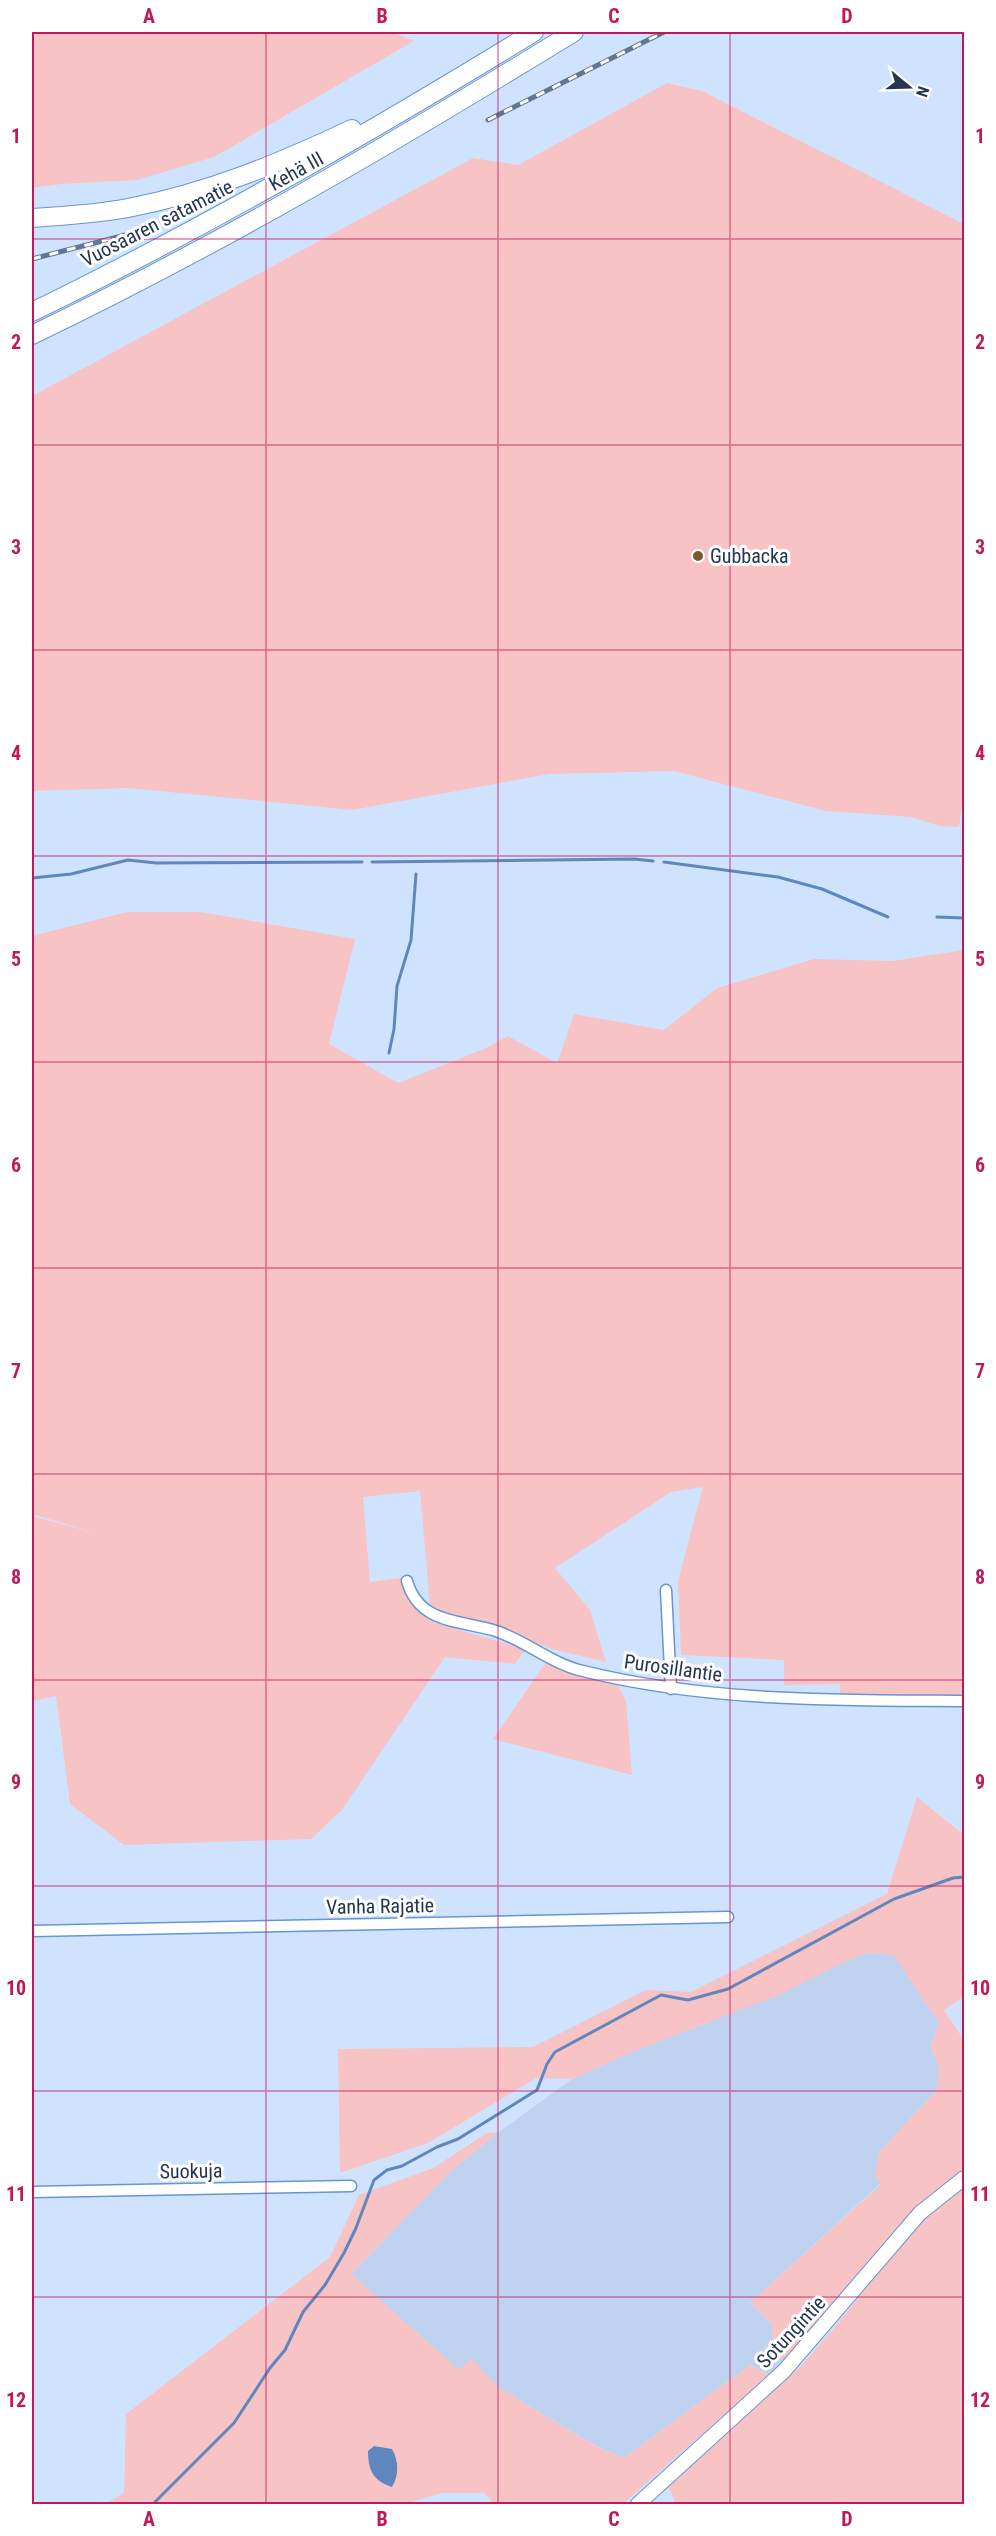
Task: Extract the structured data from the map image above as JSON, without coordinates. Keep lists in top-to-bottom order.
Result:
{
  "streets": {
    "highway": ["Kehä III", "Vuosaaren satamatie"],
    "street": [
      "Purosillantie",
      "Vanha Rajatie",
      "Suokuja",
      "Sotungintie"
    ]
  },
  "places": ["Gubbacka"],
  "north": "right",
  "grid": {
    "columns": [
      "A",
      "B",
      "C",
      "D"
    ],
    "rows": [
      "1",
      "2",
      "3",
      "4",
      "5",
      "6",
      "7",
      "8",
      "9",
      "10",
      "11",
      "12"
    ]
  }
}
